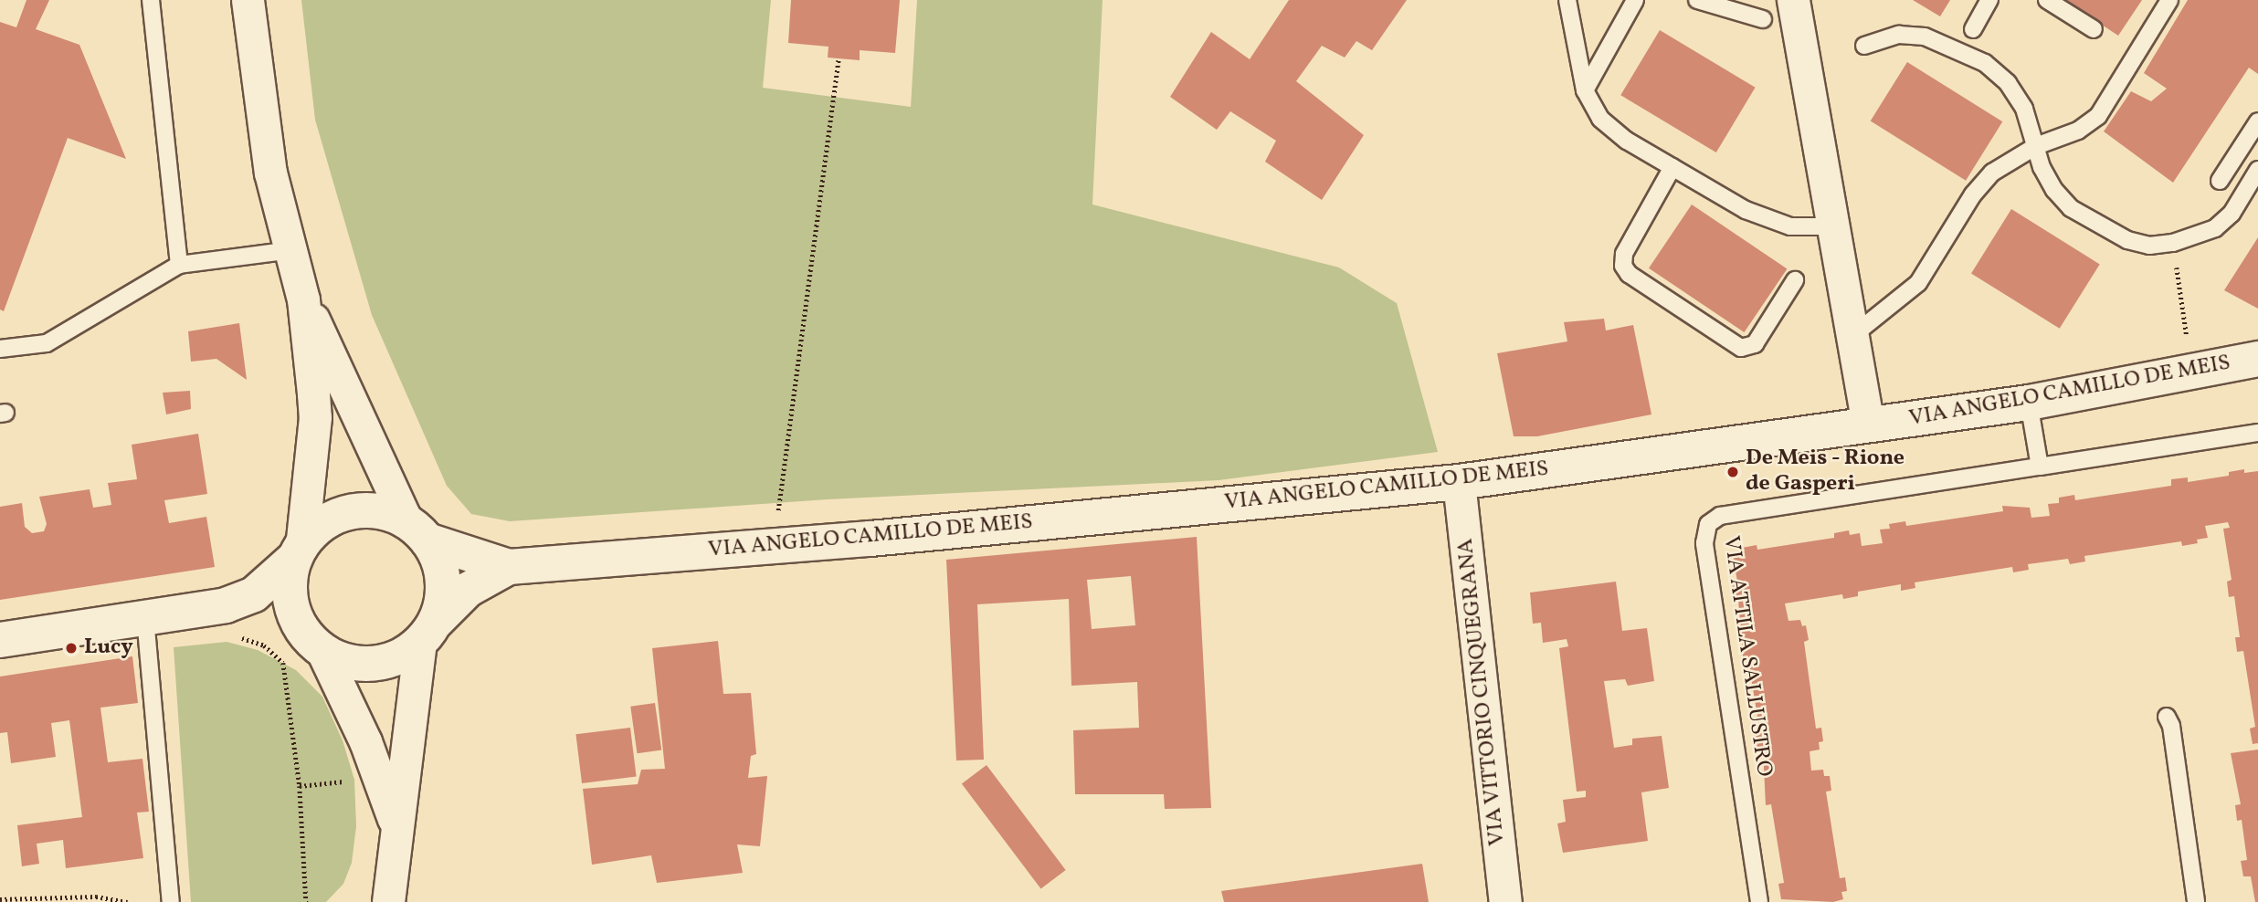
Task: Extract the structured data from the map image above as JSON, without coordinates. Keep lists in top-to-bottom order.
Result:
{
  "streets": {
    "street": ["VIA ANGELO CAMILLO DE MEIS", "VIA VITTORIO CINQUEGRANA"],
    "lane": ["VIA ATTILA SALLUSTRO"]
  },
  "crossings": [
    ["VIA ANGELO CAMILLO DE MEIS", "VIA VITTORIO CINQUEGRANA"]
  ],
  "places": ["De Meis - Rione de Gasperi", "Lucy"]
}
